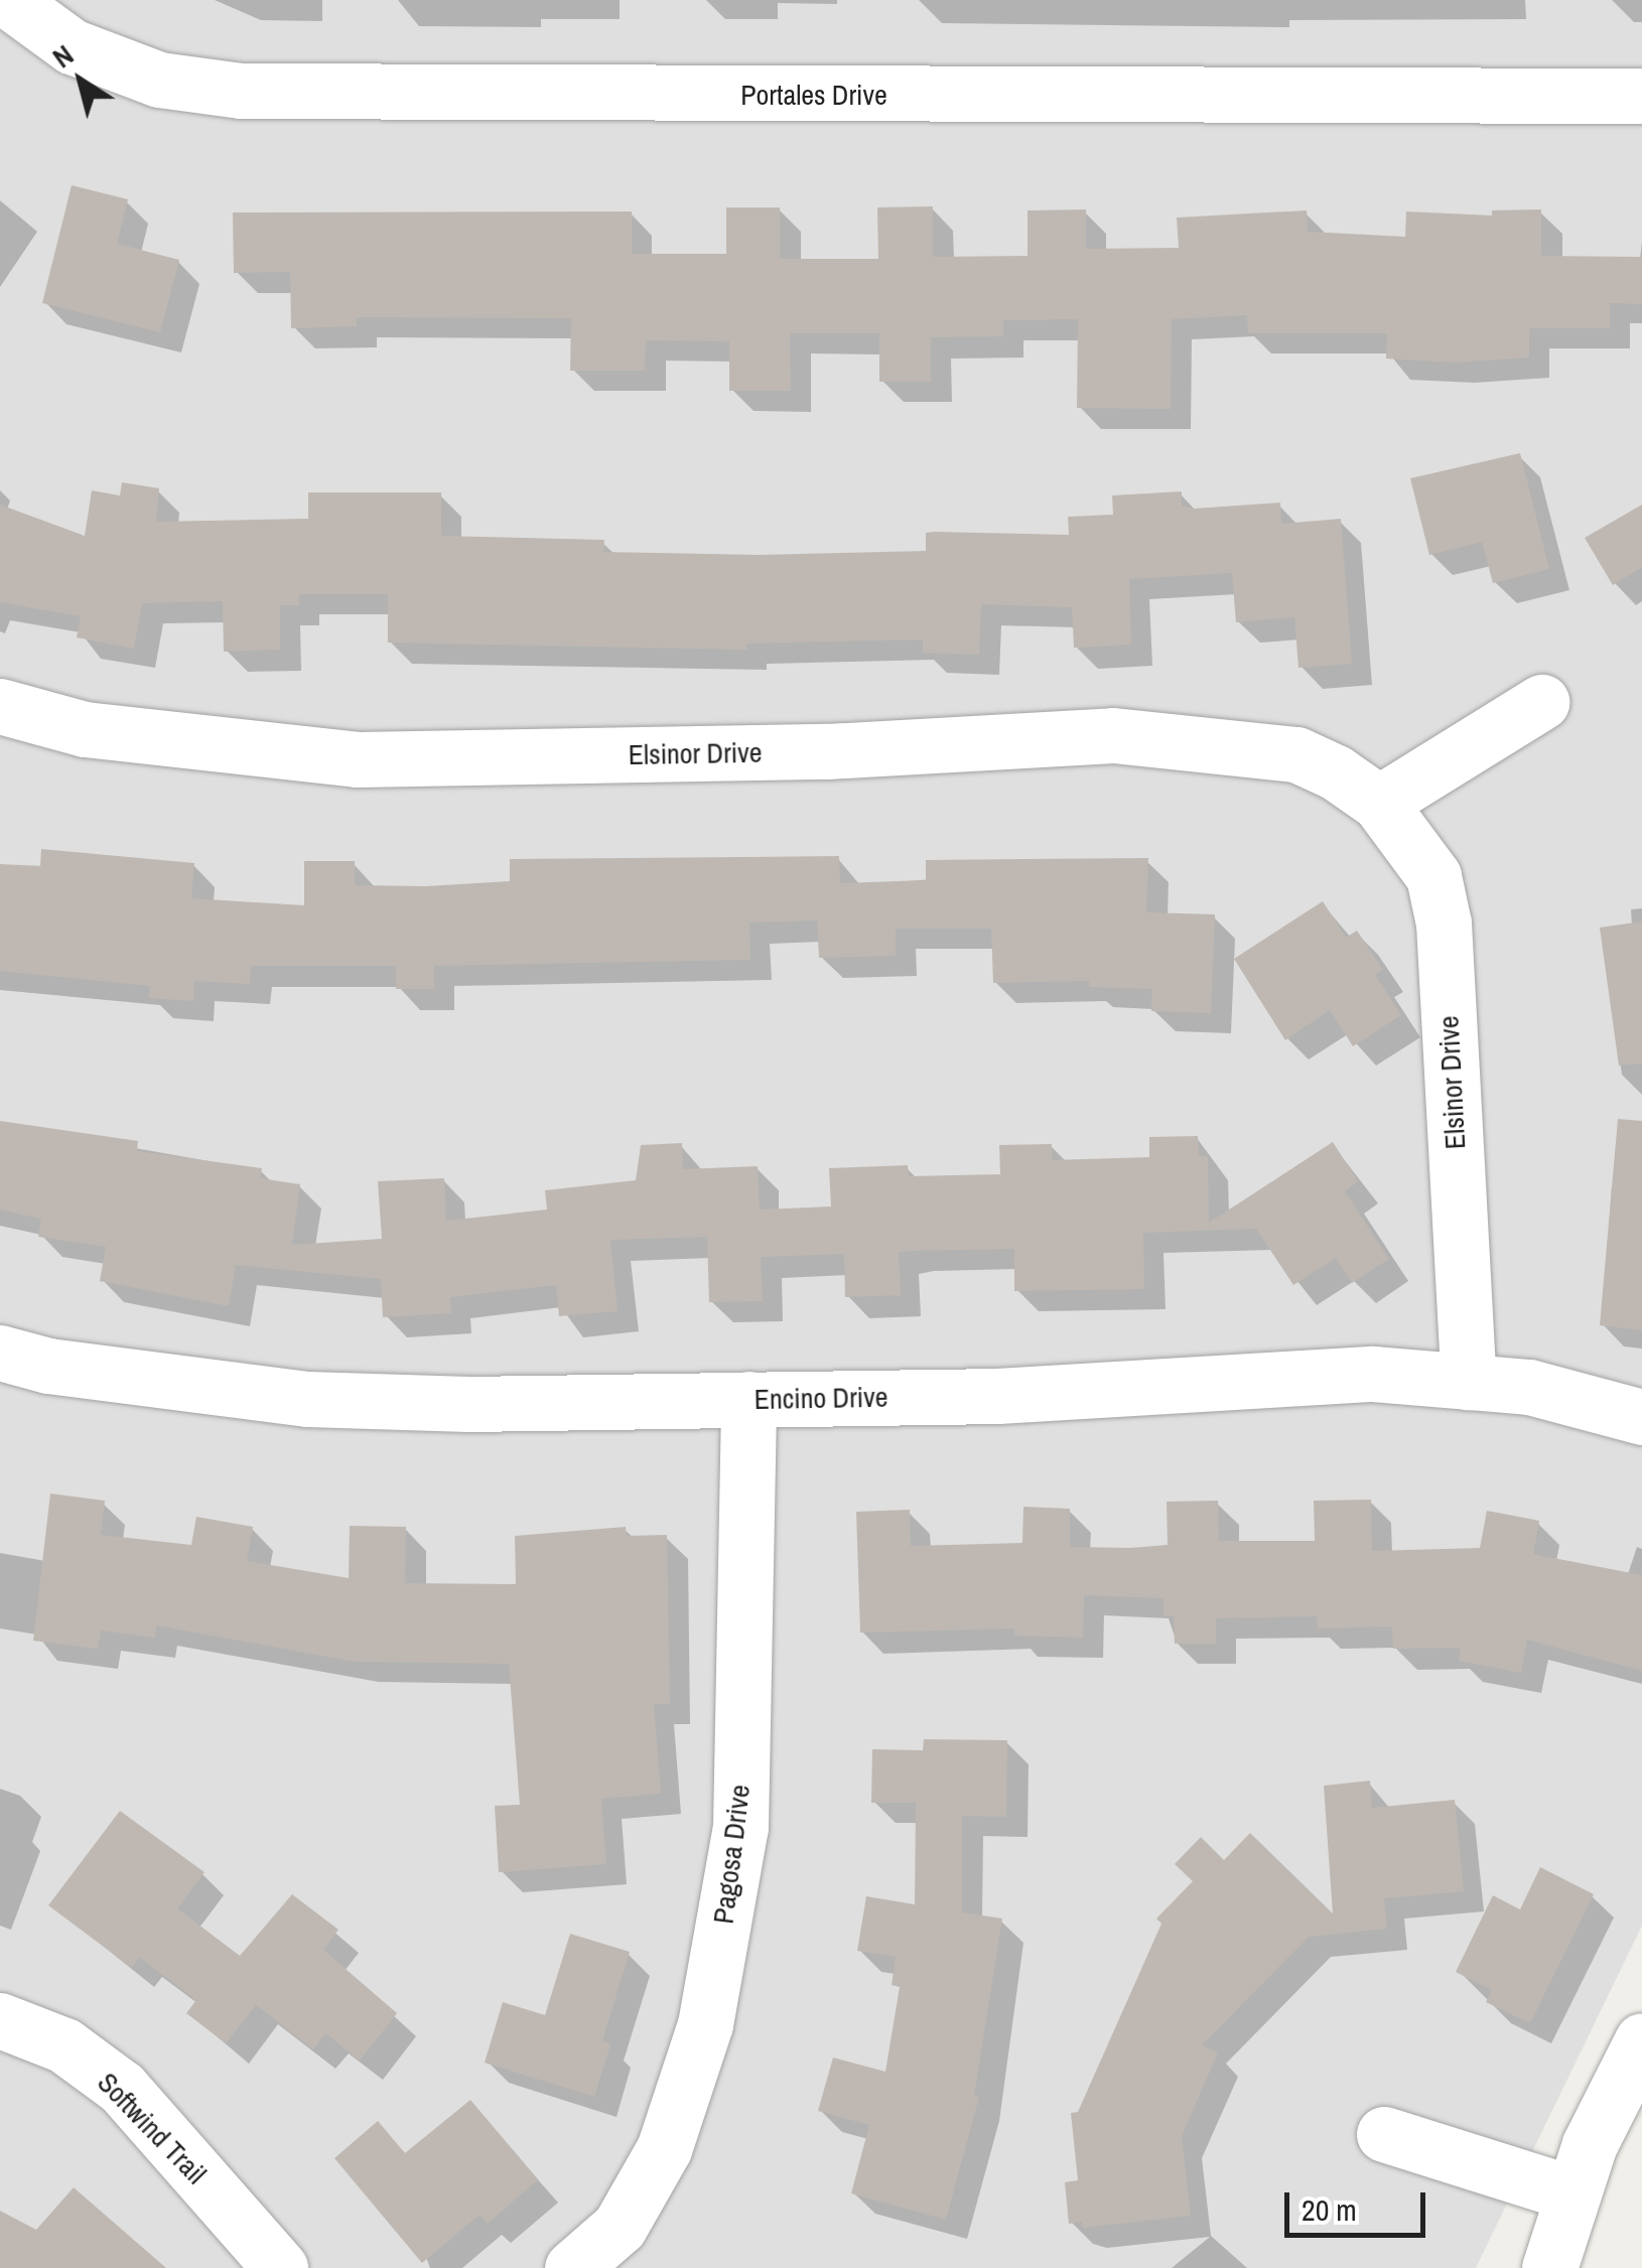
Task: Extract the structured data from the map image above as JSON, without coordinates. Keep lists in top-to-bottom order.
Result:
{
  "streets": {
    "street": [
      "Portales Drive",
      "Elsinor Drive",
      "Encino Drive",
      "Pagosa Drive",
      "Softwind Trail"
    ]
  },
  "crossings": [
    ["Elsinor Drive", "Encino Drive"],
    ["Encino Drive", "Pagosa Drive"]
  ],
  "scale_bar": "20 m",
  "north": "top left"
}
